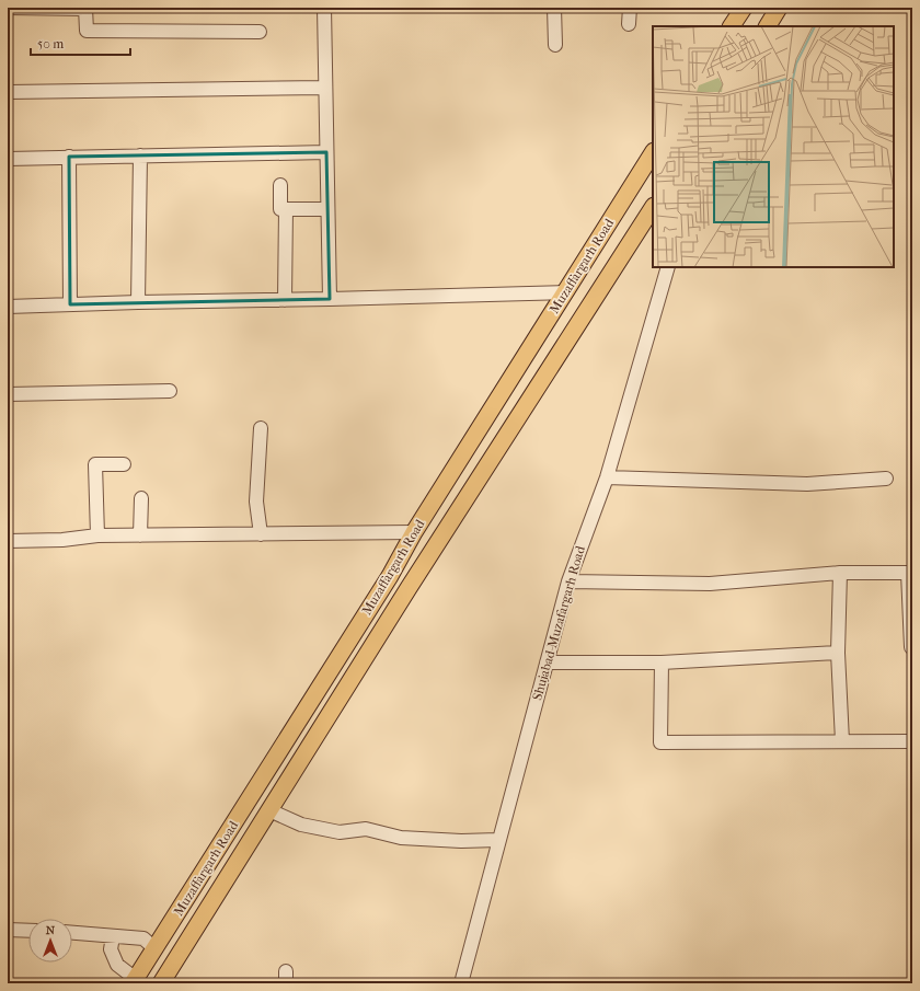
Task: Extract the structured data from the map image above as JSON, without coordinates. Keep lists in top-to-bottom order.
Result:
{
  "streets": {
    "main road": ["Muzaffargarh Road"],
    "street": ["Shujabad-Muzafargarh Road"]
  },
  "scale_bar": "50 m",
  "north": "top"
}
